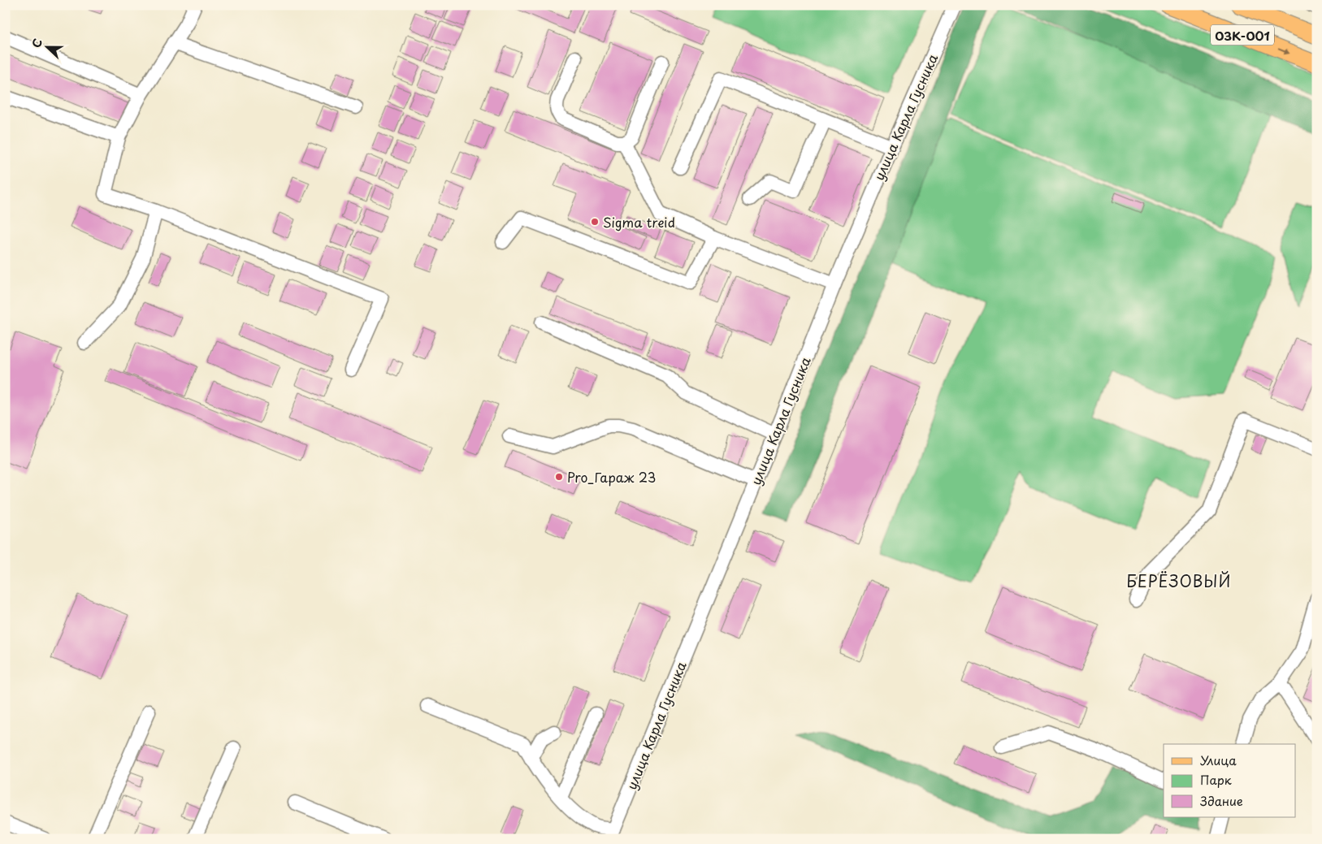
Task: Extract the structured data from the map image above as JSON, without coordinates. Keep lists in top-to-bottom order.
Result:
{
  "streets": {
    "main road": ["03К-001"],
    "street": ["улица Карла Гусника"]
  },
  "districts": ["БЕРЁЗОВЫЙ"],
  "places": ["Sigma treid", "Pro_Гараж 23"],
  "legend": ["Улица", "Парк", "Здание"],
  "north": "left"
}
